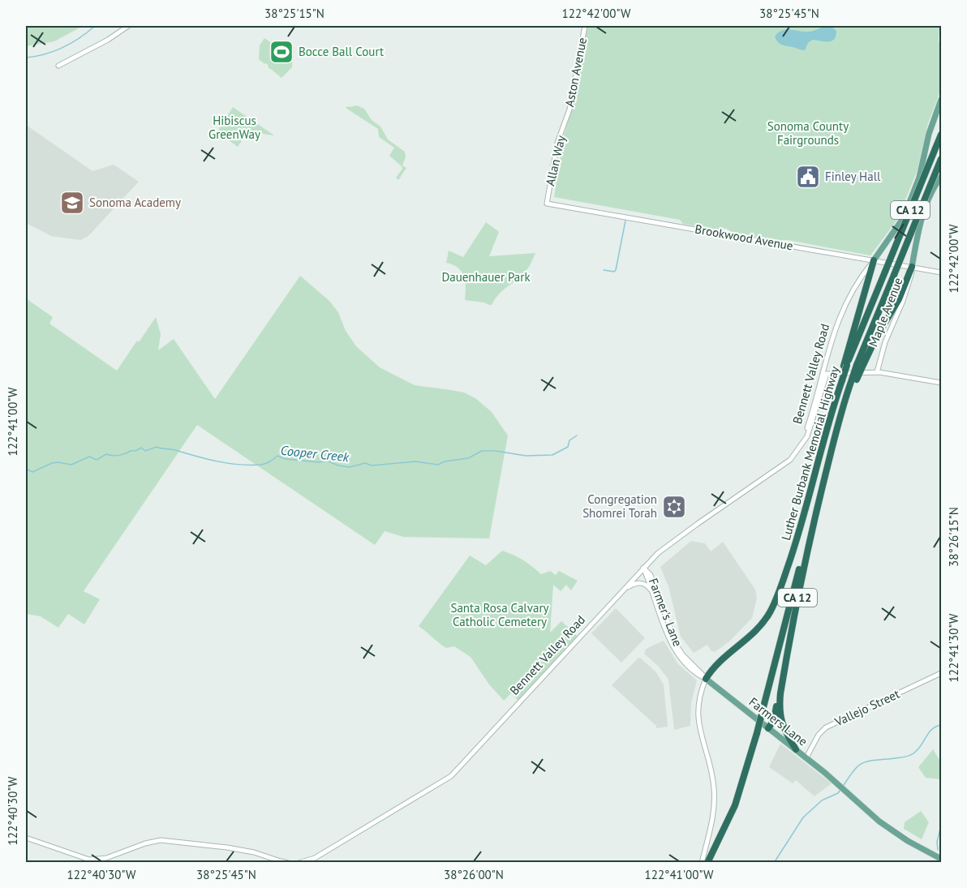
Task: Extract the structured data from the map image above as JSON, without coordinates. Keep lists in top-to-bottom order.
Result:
{
  "streets": {
    "highway": ["CA 12", "Luther Burbank Memorial Highway"],
    "main road": ["Maple Avenue", "Bennett Valley Road", "Farmers Lane"],
    "street": [
      "Aston Avenue",
      "Allan Way",
      "Brookwood Avenue",
      "Farmer's Lane",
      "Vallejo Street"
    ]
  },
  "crossings": [
    ["Aston Avenue", "Allan Way"],
    ["Allan Way", "Brookwood Avenue"],
    ["CA 12", "Luther Burbank Memorial Highway"],
    ["CA 12", "Farmers Lane"],
    ["Brookwood Avenue", "Maple Avenue"],
    ["Brookwood Avenue", "Bennett Valley Road"],
    ["Bennett Valley Road", "Farmer's Lane"],
    ["Bennett Valley Road", "Farmers Lane"],
    ["Luther Burbank Memorial Highway", "Farmer's Lane"],
    ["Luther Burbank Memorial Highway", "Farmers Lane"],
    ["Farmer's Lane", "Farmers Lane"],
    ["Vallejo Street", "Farmers Lane"]
  ],
  "water": ["Cooper Creek"],
  "parks": [
    "Hibiscus GreenWay",
    "Sonoma County Fairgrounds",
    "Dauenhauer Park",
    "Santa Rosa Calvary Catholic Cemetery"
  ],
  "places": {
    "sports": ["Bocce Ball Court"],
    "public building": ["Finley Hall"],
    "school or university": ["Sonoma Academy"],
    "synagogue": ["Congregation Shomrei Torah"]
  },
  "coordinates": [
    "38°25'15\"N",
    "122°42'00\"W",
    "38°25'45\"N",
    "122°41'00\"W",
    "38°26'15\"N",
    "122°41'30\"W",
    "122°40'30\"W",
    "38°26'00\"N"
  ]
}
